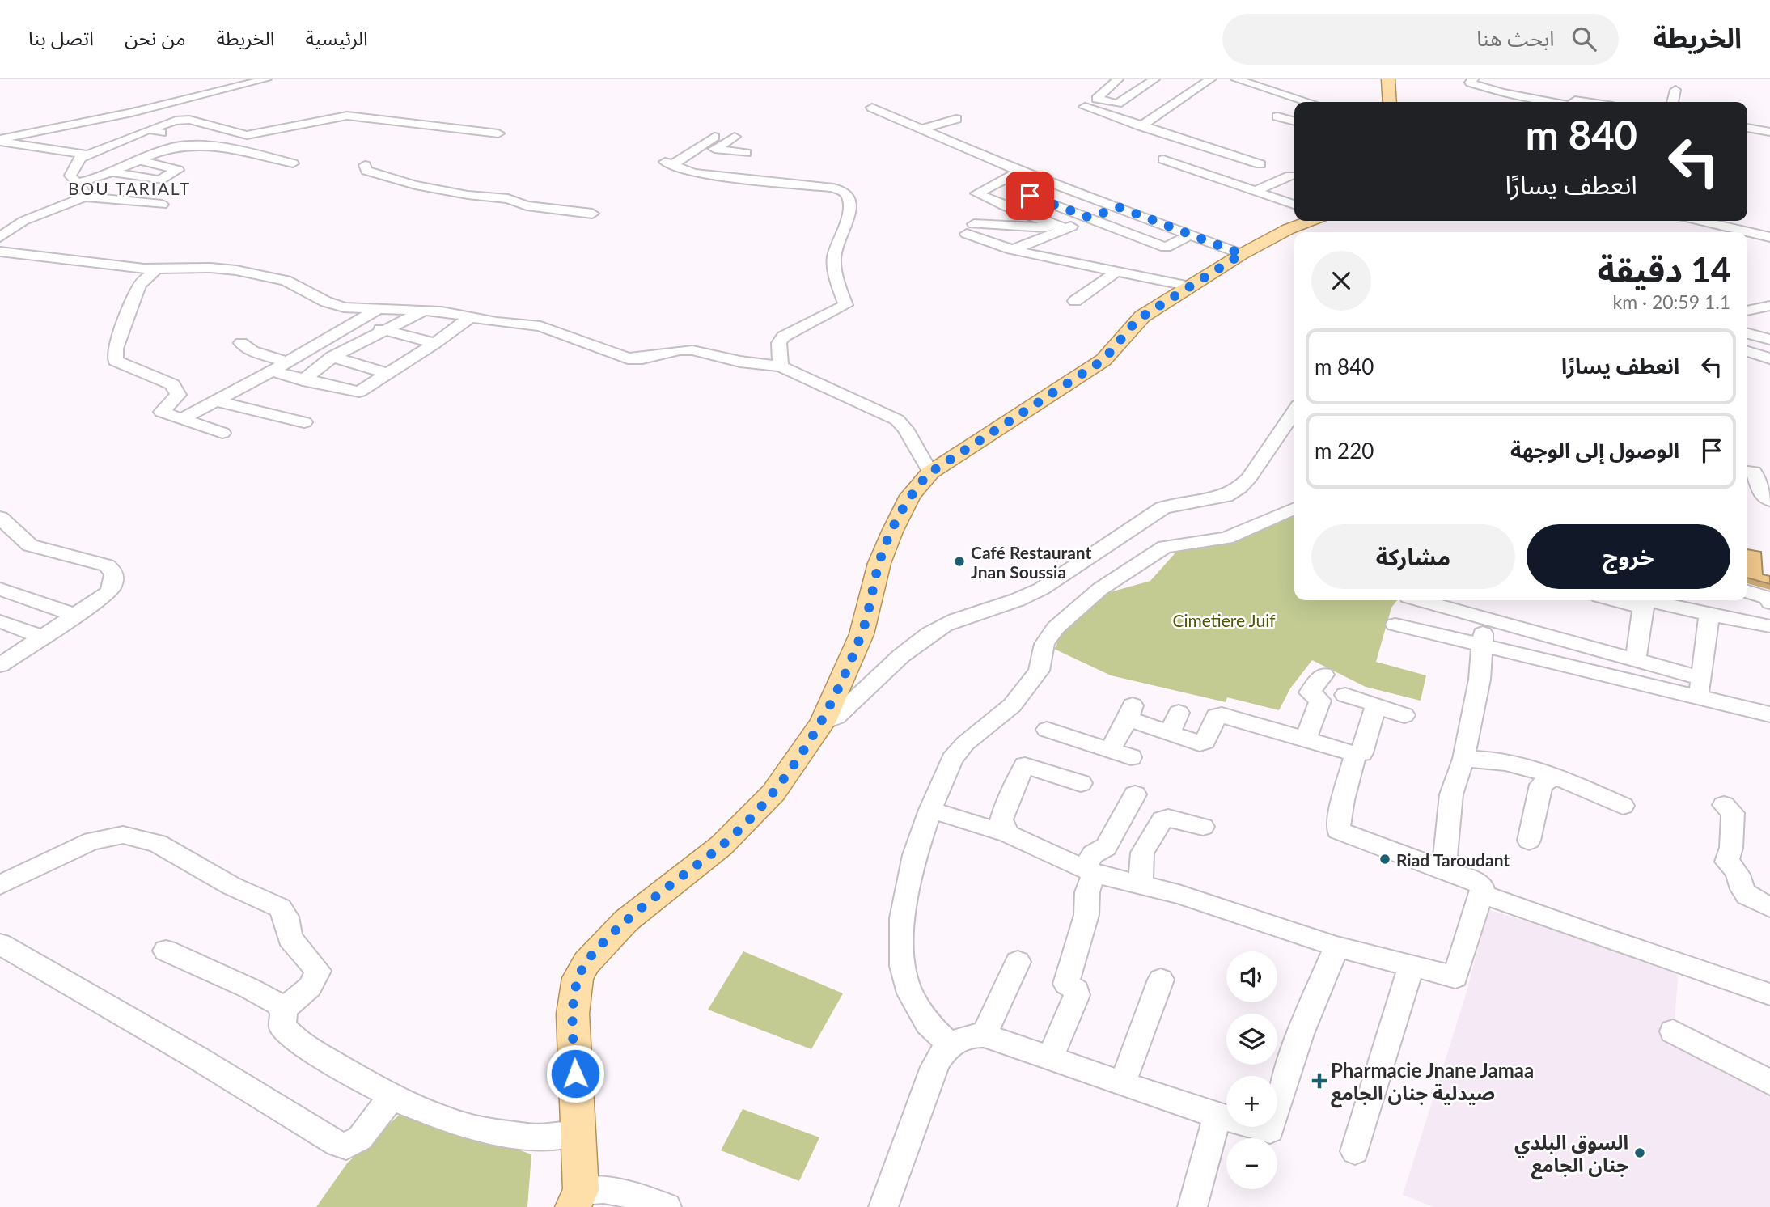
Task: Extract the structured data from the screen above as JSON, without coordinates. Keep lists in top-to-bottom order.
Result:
{
  "districts": ["BOU TARIALT"],
  "parks": ["Cimetiere Juif"],
  "places": {
    "other": ["Café Restaurant Jnan Soussia", "Riad Taroudant", "السوق البلدي جنان الجامع"],
    "health": ["Pharmacie Jnane Jamaa صيدلية جنان الجامع"]
  },
  "page": {
    "header": "الخريطة",
    "search": "ابحث هنا",
    "nav": [
      "الرئيسية",
      "الخريطة",
      "من نحن",
      "اتصل بنا"
    ],
    "turn": ["840 m", "انعطف يسارًا"],
    "heading": ["14 دقيقة", "1.1 km · 20:59"],
    "list": [
      {
        "name": "انعطف يسارًا",
        "value": "840 m"
      },
      {
        "name": "الوصول إلى الوجهة",
        "value": "220 m"
      }
    ],
    "buttons": ["خروج", "مشاركة"],
    "map_buttons": ["+", "−"]
  }
}
